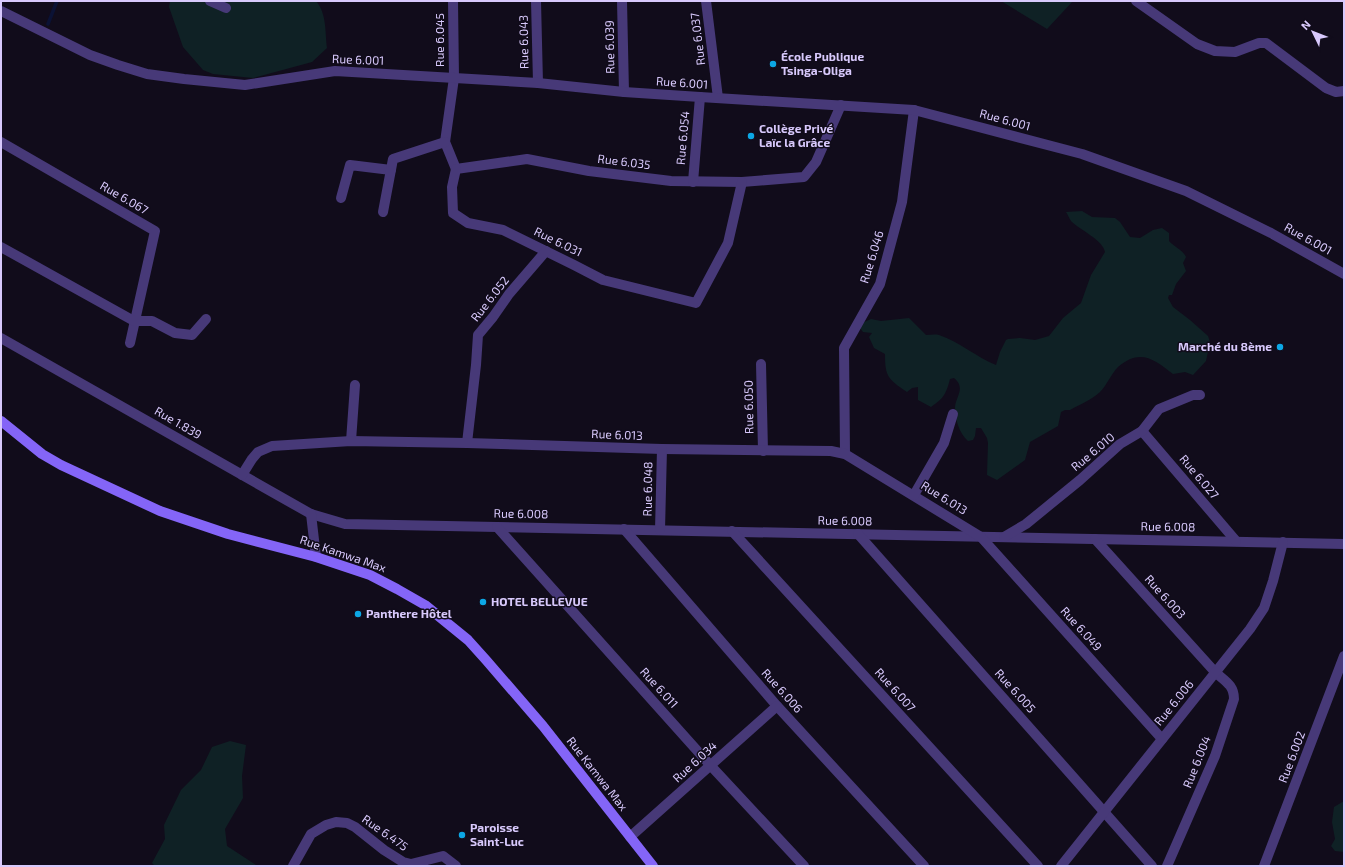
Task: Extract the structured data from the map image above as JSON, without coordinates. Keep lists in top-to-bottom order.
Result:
{
  "streets": {
    "main road": ["Rue Kamwa Max"],
    "street": [
      "Rue 6.037",
      "Rue 6.045",
      "Rue 6.043",
      "Rue 6.039",
      "Rue 6.001",
      "Rue 6.054",
      "Rue 6.035",
      "Rue 6.067",
      "Rue 6.031",
      "Rue 6.046",
      "Rue 6.052",
      "Rue 6.050",
      "Rue 1.839",
      "Rue 6.013",
      "Rue 6.010",
      "Rue 6.027",
      "Rue 6.048",
      "Rue 6.008",
      "Rue 6.003",
      "Rue 6.049",
      "Rue 6.011",
      "Rue 6.007",
      "Rue 6.006",
      "Rue 6.005",
      "Rue 6.002",
      "Rue 6.034",
      "Rue 6.004",
      "Rue 6.475"
    ]
  },
  "crossings": [
    ["Rue 6.037", "Rue 6.001"],
    ["Rue 6.045", "Rue 6.001"],
    ["Rue 6.043", "Rue 6.001"],
    ["Rue 6.039", "Rue 6.001"],
    ["Rue 6.001", "Rue 6.054"],
    ["Rue 6.001", "Rue 6.035"],
    ["Rue 6.001", "Rue 6.046"],
    ["Rue 6.054", "Rue 6.035"],
    ["Rue 6.035", "Rue 6.031"],
    ["Rue 6.031", "Rue 6.052"],
    ["Rue 6.046", "Rue 6.013"],
    ["Rue 6.052", "Rue 6.013"],
    ["Rue 6.050", "Rue 6.013"],
    ["Rue 1.839", "Rue 6.013"],
    ["Rue 1.839", "Rue 6.008"],
    ["Rue 6.013", "Rue 6.048"],
    ["Rue 6.013", "Rue 6.008"],
    ["Rue 6.013", "Rue 6.049"],
    ["Rue 6.010", "Rue 6.027"],
    ["Rue 6.010", "Rue 6.008"],
    ["Rue 6.027", "Rue 6.008"],
    ["Rue 6.048", "Rue 6.008"],
    ["Rue 6.008", "Rue 6.003"],
    ["Rue 6.008", "Rue 6.049"],
    ["Rue 6.008", "Rue 6.011"],
    ["Rue 6.008", "Rue 6.007"],
    ["Rue 6.008", "Rue 6.006"],
    ["Rue 6.008", "Rue 6.005"],
    ["Rue Kamwa Max", "Rue 6.034"],
    ["Rue 6.003", "Rue 6.006"],
    ["Rue 6.003", "Rue 6.004"],
    ["Rue 6.049", "Rue 6.006"],
    ["Rue 6.011", "Rue 6.034"],
    ["Rue 6.006", "Rue 6.005"],
    ["Rue 6.006", "Rue 6.034"],
    ["Rue 6.006", "Rue 6.004"]
  ],
  "places": [
    "École Publique Tsinga-Oliga",
    "Collège Privé Laïc la Grâce",
    "Marché du 8ème",
    "HOTEL BELLEVUE",
    "Panthere Hôtel",
    "Paroisse Saint-Luc"
  ],
  "north": "top left"
}
